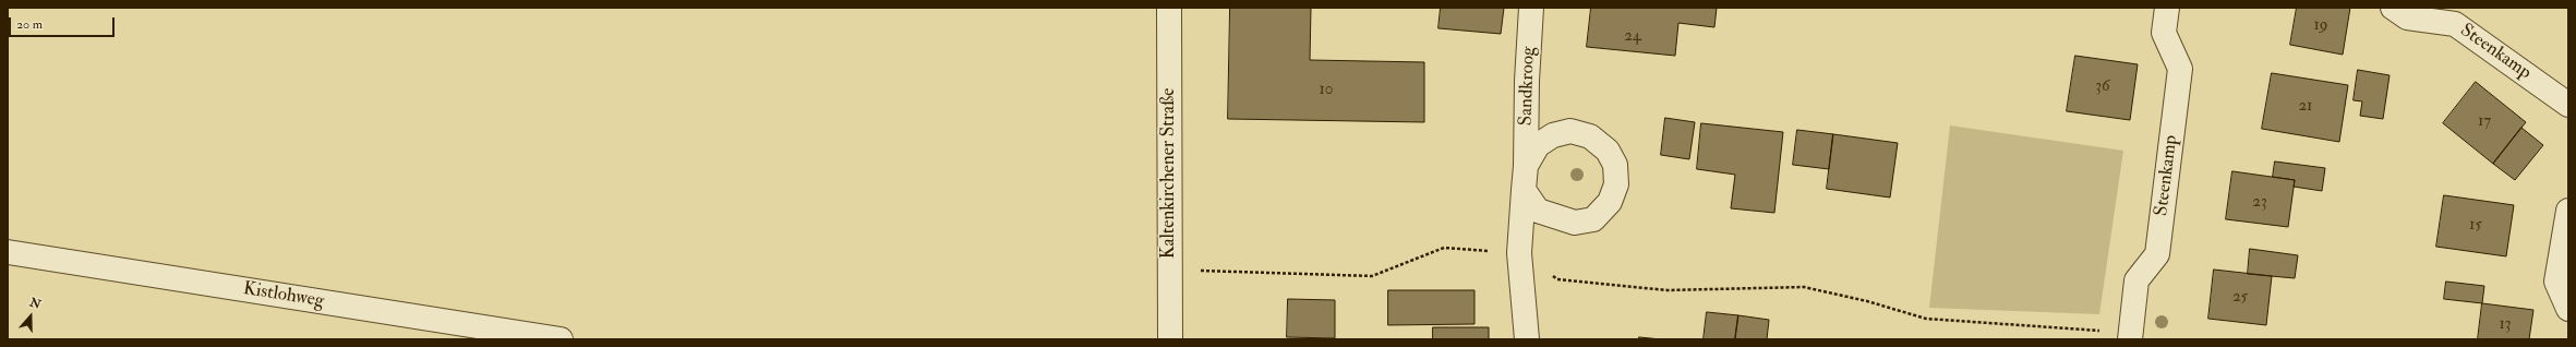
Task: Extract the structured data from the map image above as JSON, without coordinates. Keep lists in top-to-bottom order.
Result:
{
  "streets": {
    "street": [
      "Steenkamp",
      "Sandkroog",
      "Kaltenkirchener Straße",
      "Kistlohweg"
    ]
  },
  "house_numbers": [
    "19",
    "24",
    "36",
    "10",
    "21",
    "17",
    "23",
    "15",
    "25",
    "13"
  ],
  "scale_bar": "20 m",
  "north": "top"
}
